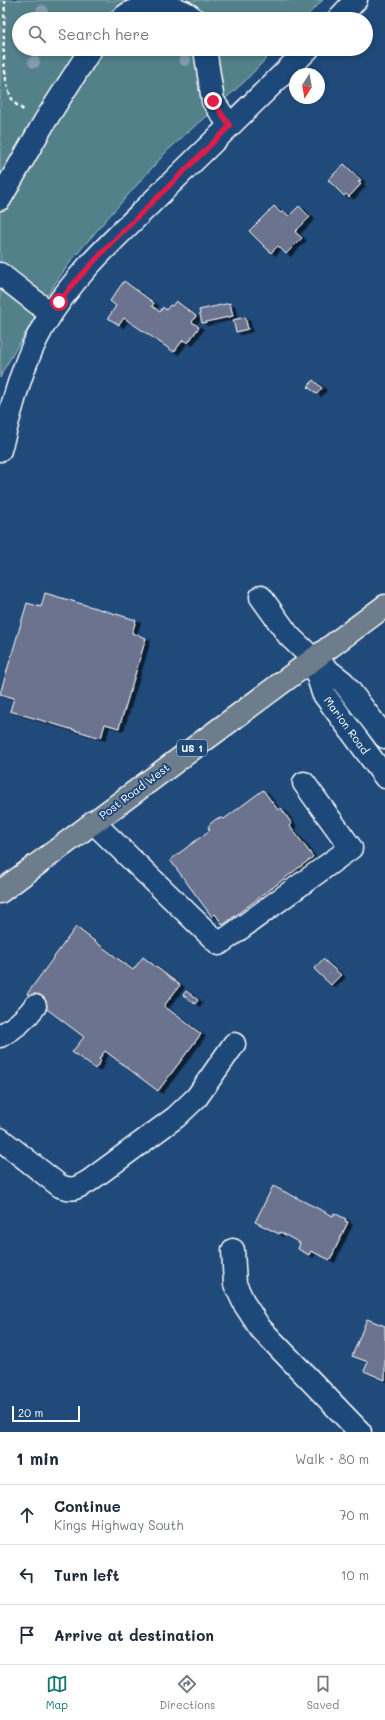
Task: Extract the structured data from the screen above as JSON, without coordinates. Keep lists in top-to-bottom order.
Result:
{
  "streets": {
    "main road": ["US 1", "Post Road West"],
    "street": ["Marion Road"]
  },
  "crossings": [
    ["Marion Road", "Post Road West"]
  ],
  "scale_bar": "20 m",
  "north": "bottom",
  "page": {
    "search": "Search here",
    "scale": "20 m",
    "heading": ["1 min", "Walk · 80 m"],
    "list": [
      ["Continue", "Kings Highway South", "70 m"],
      ["Turn left", "10 m"],
      "Arrive at destination"
    ],
    "nav": ["Map", "Directions", "Saved"]
  }
}
